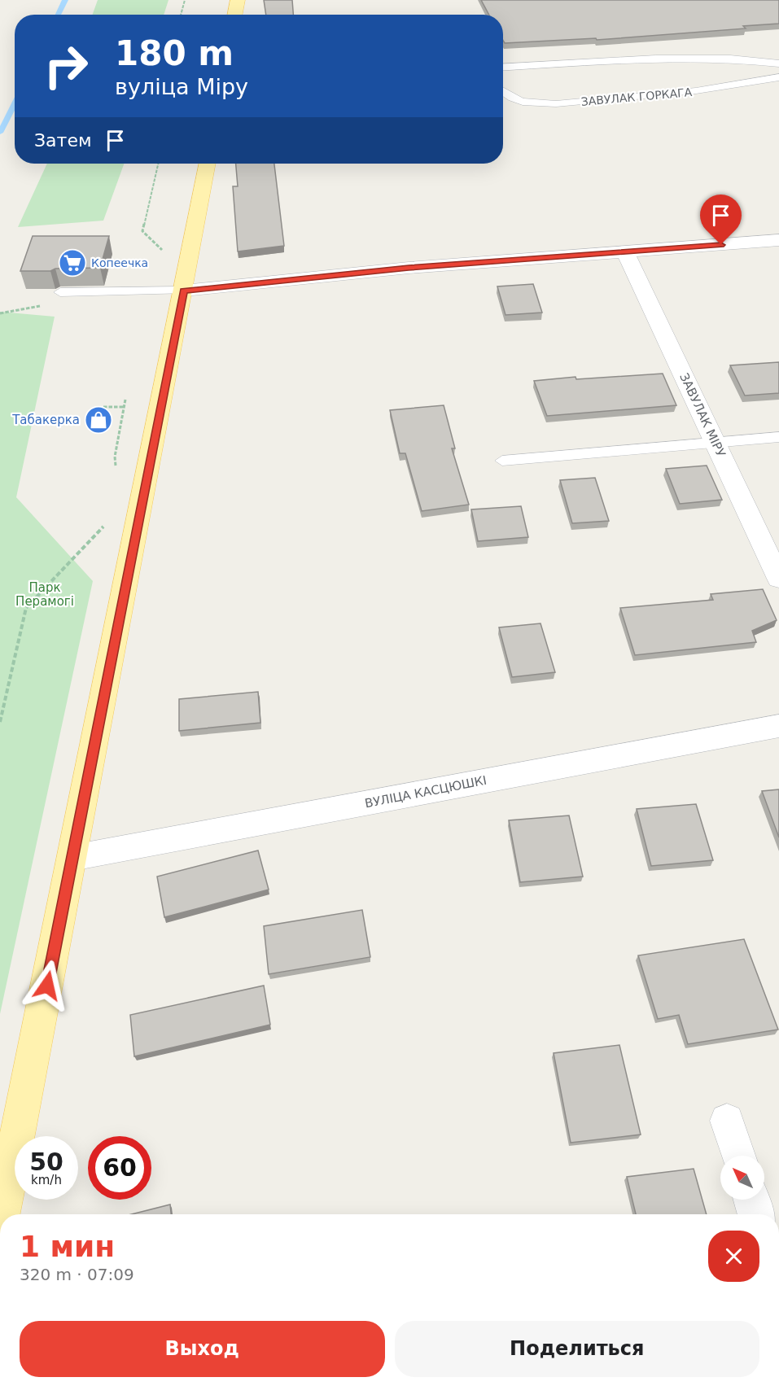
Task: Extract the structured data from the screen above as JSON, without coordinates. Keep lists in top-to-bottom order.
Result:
{
  "streets": {
    "street": ["ЗАВУЛАК МІРУ", "ВУЛІЦА КАСЦЮШКІ"],
    "lane": ["ЗАВУЛАК ГОРКАГА"]
  },
  "parks": ["Парк Перамогі"],
  "places": {
    "supermarket": ["Копеечка"],
    "shop": ["Табакерка"]
  },
  "north": "top left",
  "page": {
    "turn": ["180 m", "вуліца Міру"],
    "then": "Затем",
    "speed": "50 km/h",
    "limit": "60",
    "heading": ["1 мин", "320 m · 07:09"],
    "buttons": ["Выход", "Поделиться"]
  }
}
